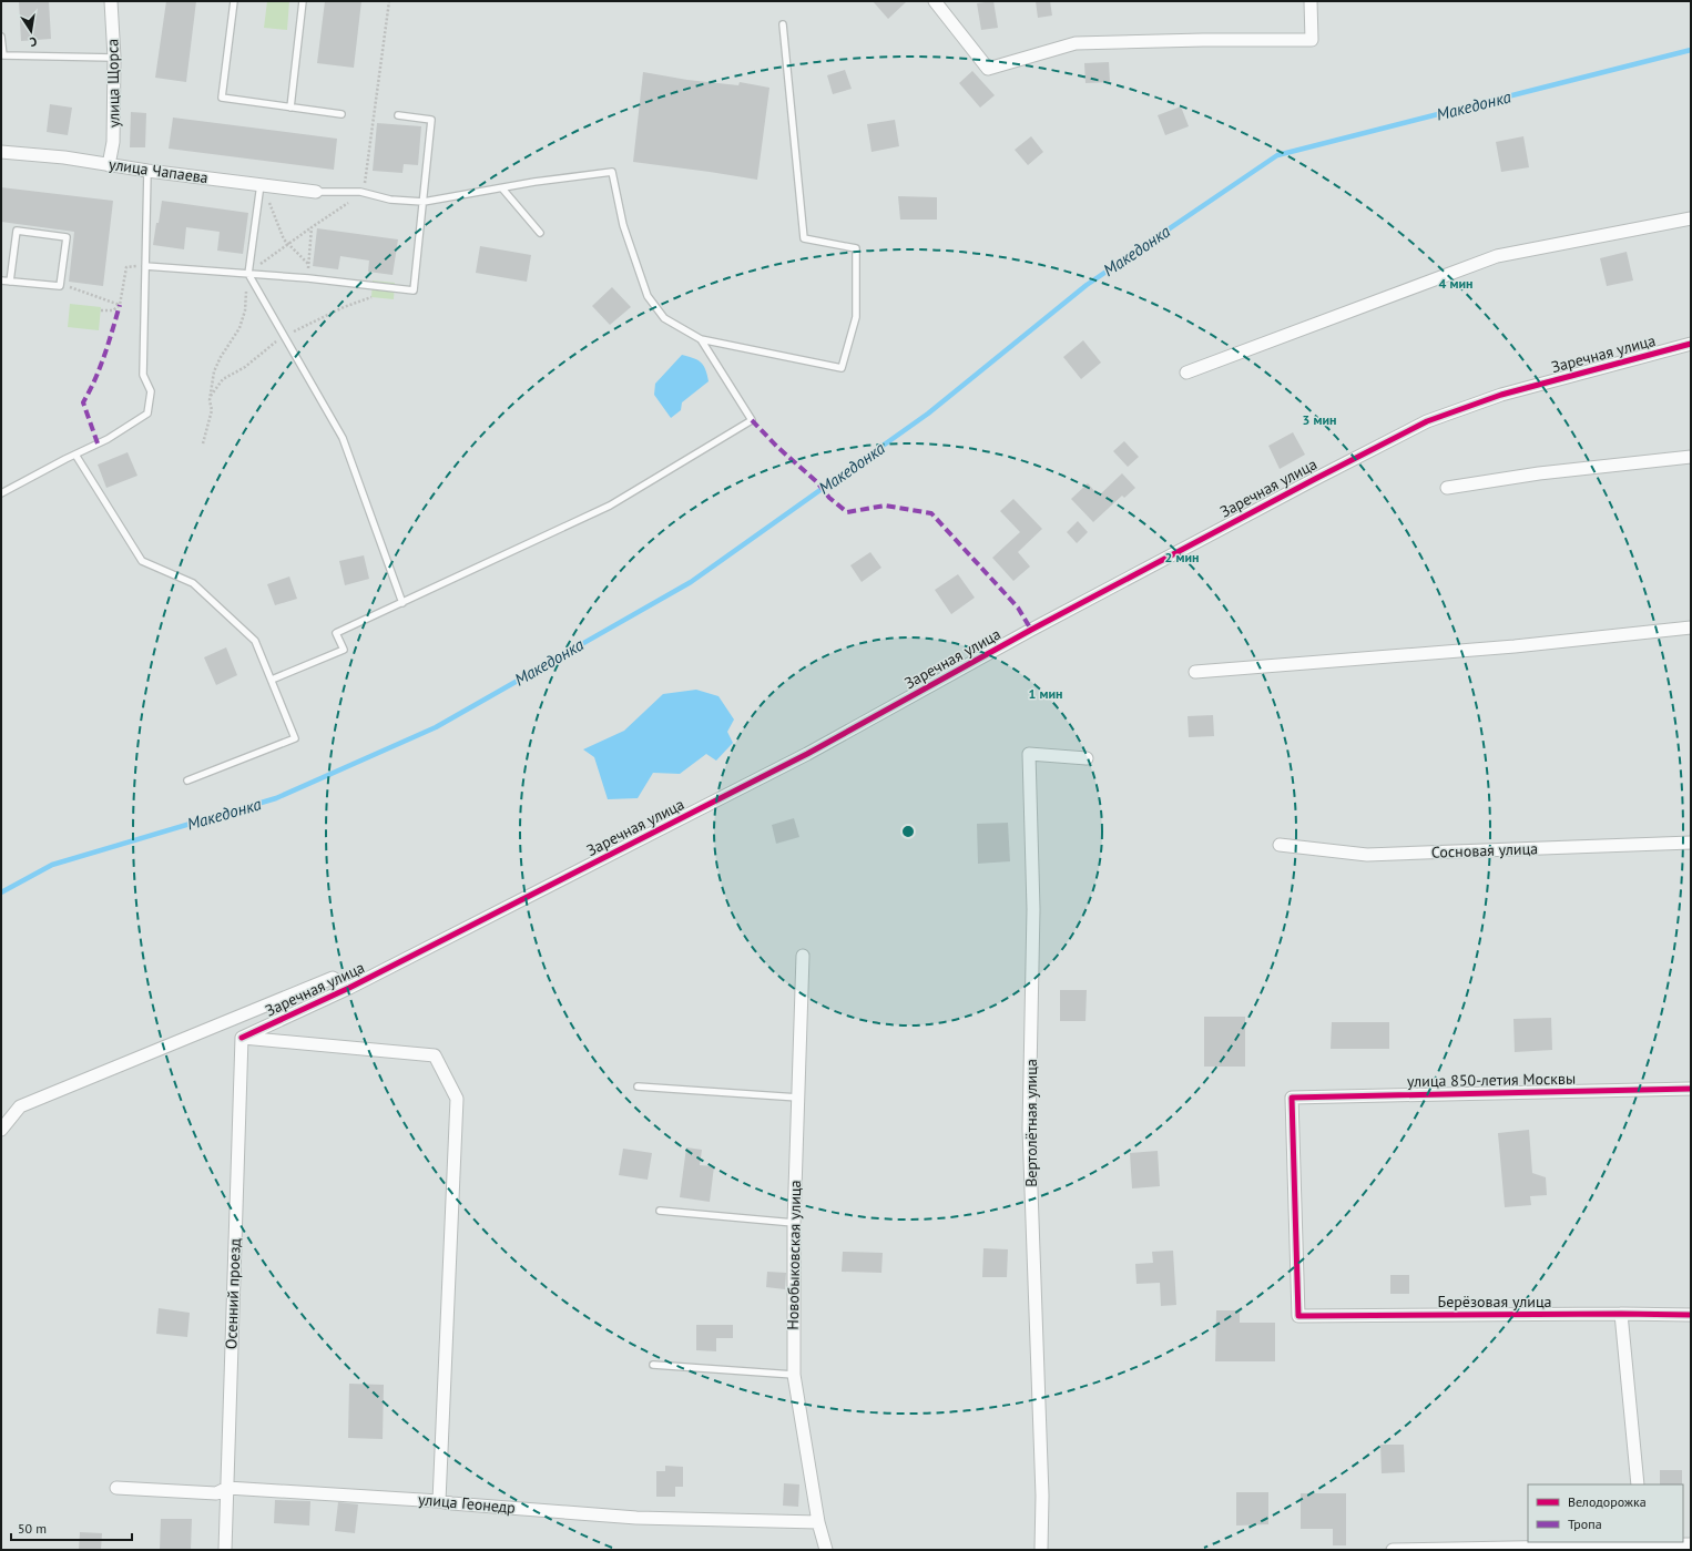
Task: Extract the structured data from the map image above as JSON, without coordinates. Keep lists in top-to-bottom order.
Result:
{
  "streets": {
    "street": [
      "улица Щорса",
      "улица Чапаева",
      "Заречная улица",
      "Сосновая улица",
      "улица 850-летия Москвы",
      "Вертолётная улица",
      "Новобыковская улица",
      "Осенний проезд",
      "Берёзовая улица",
      "улица Геонедр"
    ]
  },
  "crossings": [
    ["улица Щорса", "улица Чапаева"],
    ["Заречная улица", "Осенний проезд"],
    ["улица 850-летия Москвы", "Берёзовая улица"],
    ["Новобыковская улица", "улица Геонедр"],
    ["Осенний проезд", "улица Геонедр"]
  ],
  "water": ["Македонка"],
  "legend": ["Велодорожка", "Тропа"],
  "scale_bar": "50 m",
  "north": "bottom",
  "rings": [
    "4 мин",
    "3 мин",
    "2 мин",
    "1 мин"
  ]
}
